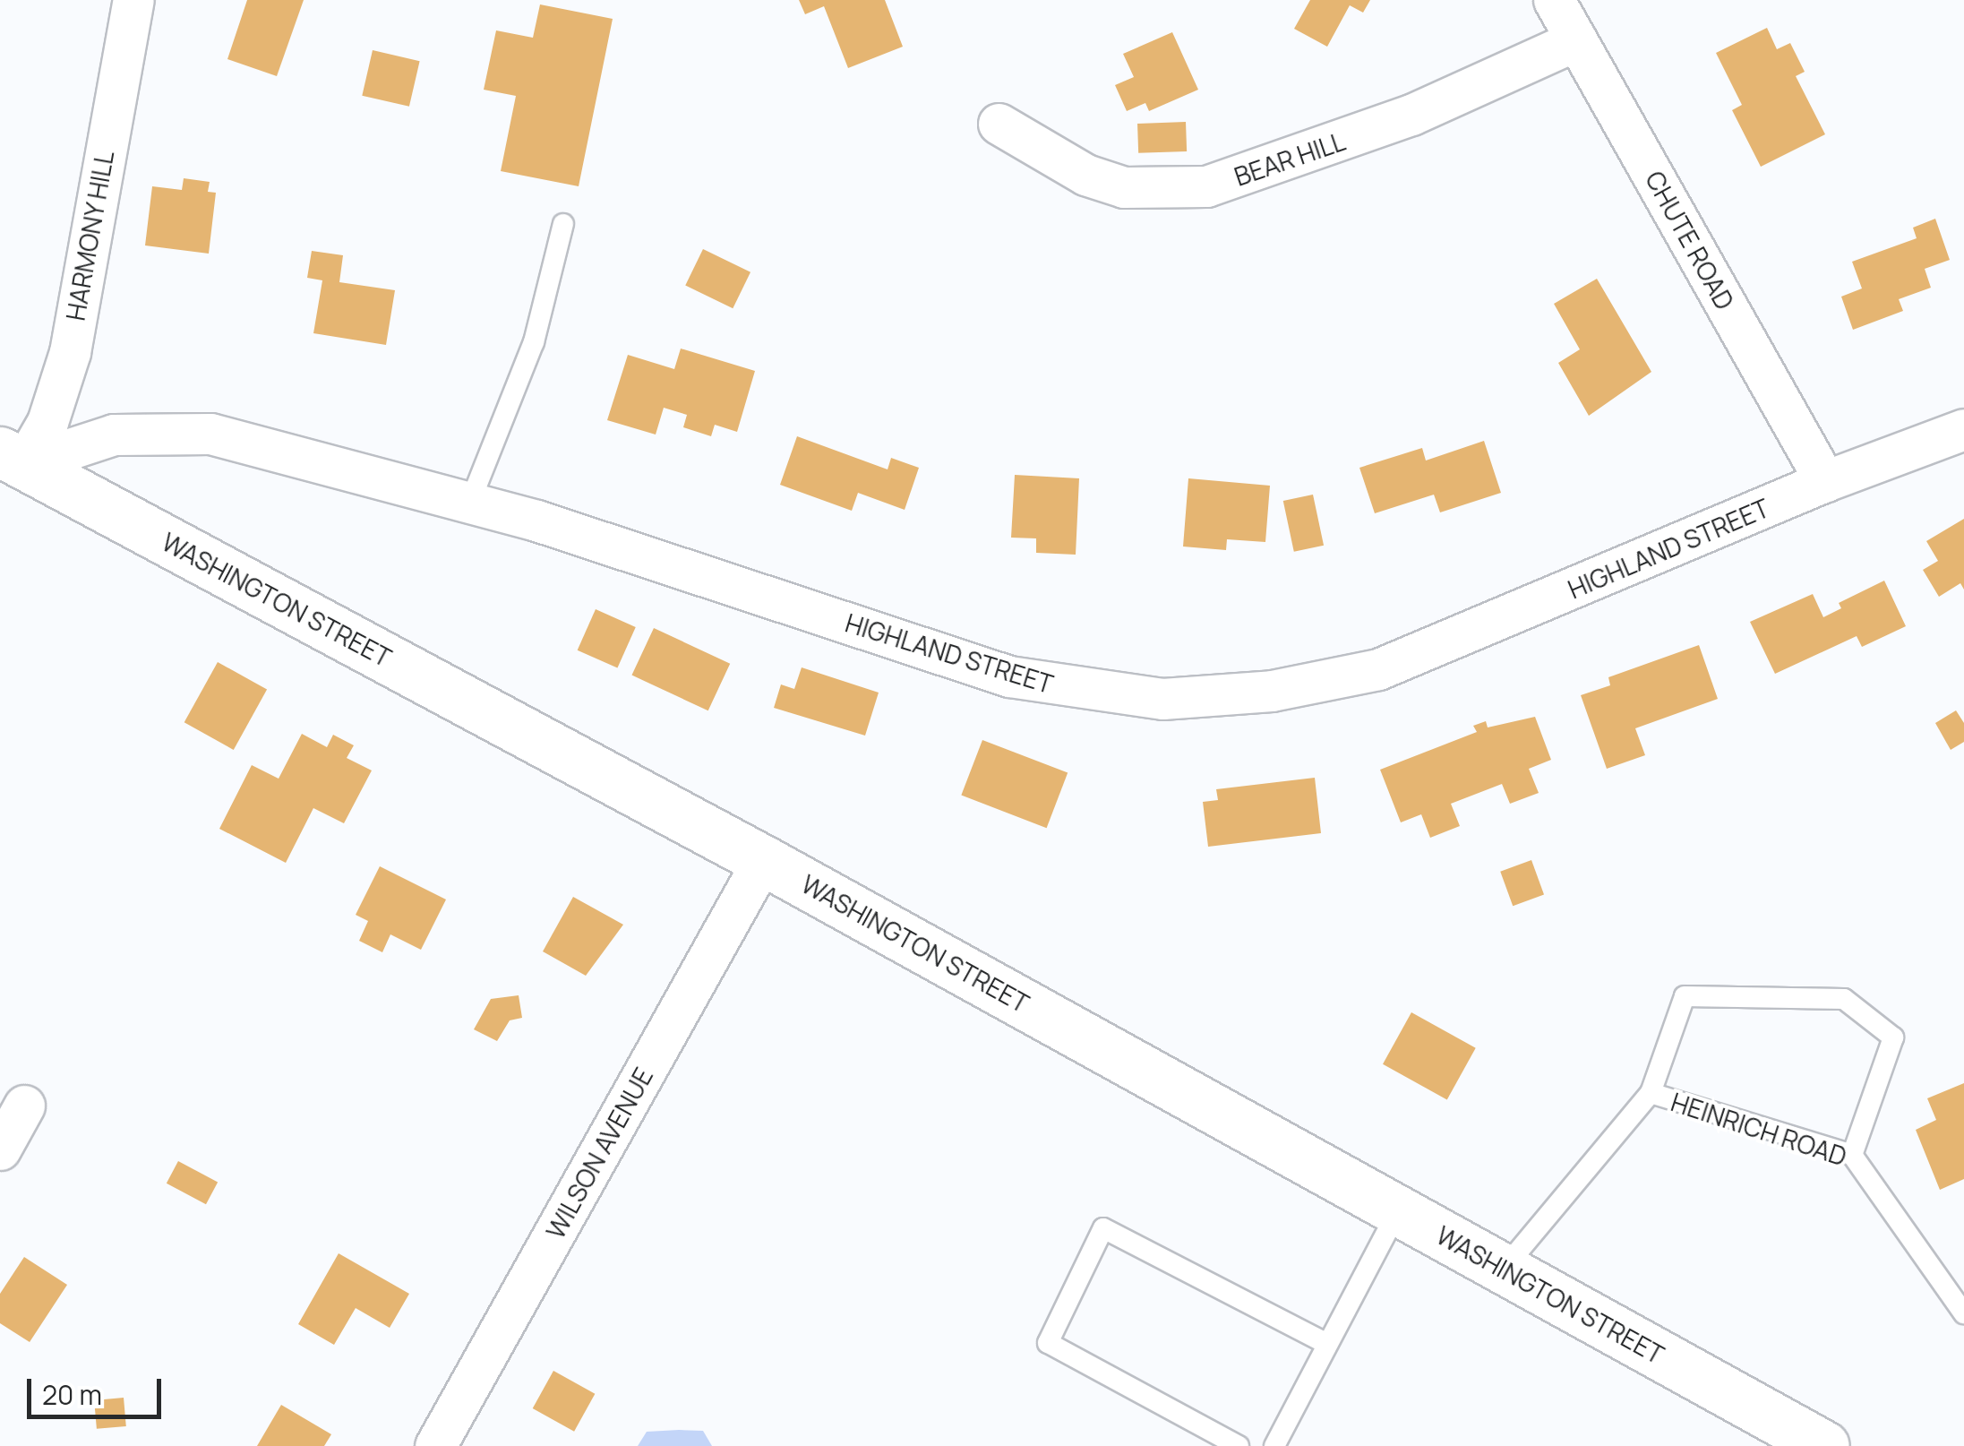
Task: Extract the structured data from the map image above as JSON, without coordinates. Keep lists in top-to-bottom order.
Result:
{
  "streets": {
    "main road": ["WASHINGTON STREET"],
    "street": [
      "BEAR HILL",
      "HARMONY HILL",
      "CHUTE ROAD",
      "HIGHLAND STREET",
      "WILSON AVENUE"
    ],
    "lane": ["HEINRICH ROAD"]
  },
  "crossings": [
    ["BEAR HILL", "CHUTE ROAD"],
    ["HARMONY HILL", "HIGHLAND STREET"],
    ["HARMONY HILL", "WASHINGTON STREET"],
    ["CHUTE ROAD", "HIGHLAND STREET"],
    ["HIGHLAND STREET", "WASHINGTON STREET"],
    ["WASHINGTON STREET", "HEINRICH ROAD"],
    ["WASHINGTON STREET", "WILSON AVENUE"]
  ],
  "scale_bar": "20 m"
}
